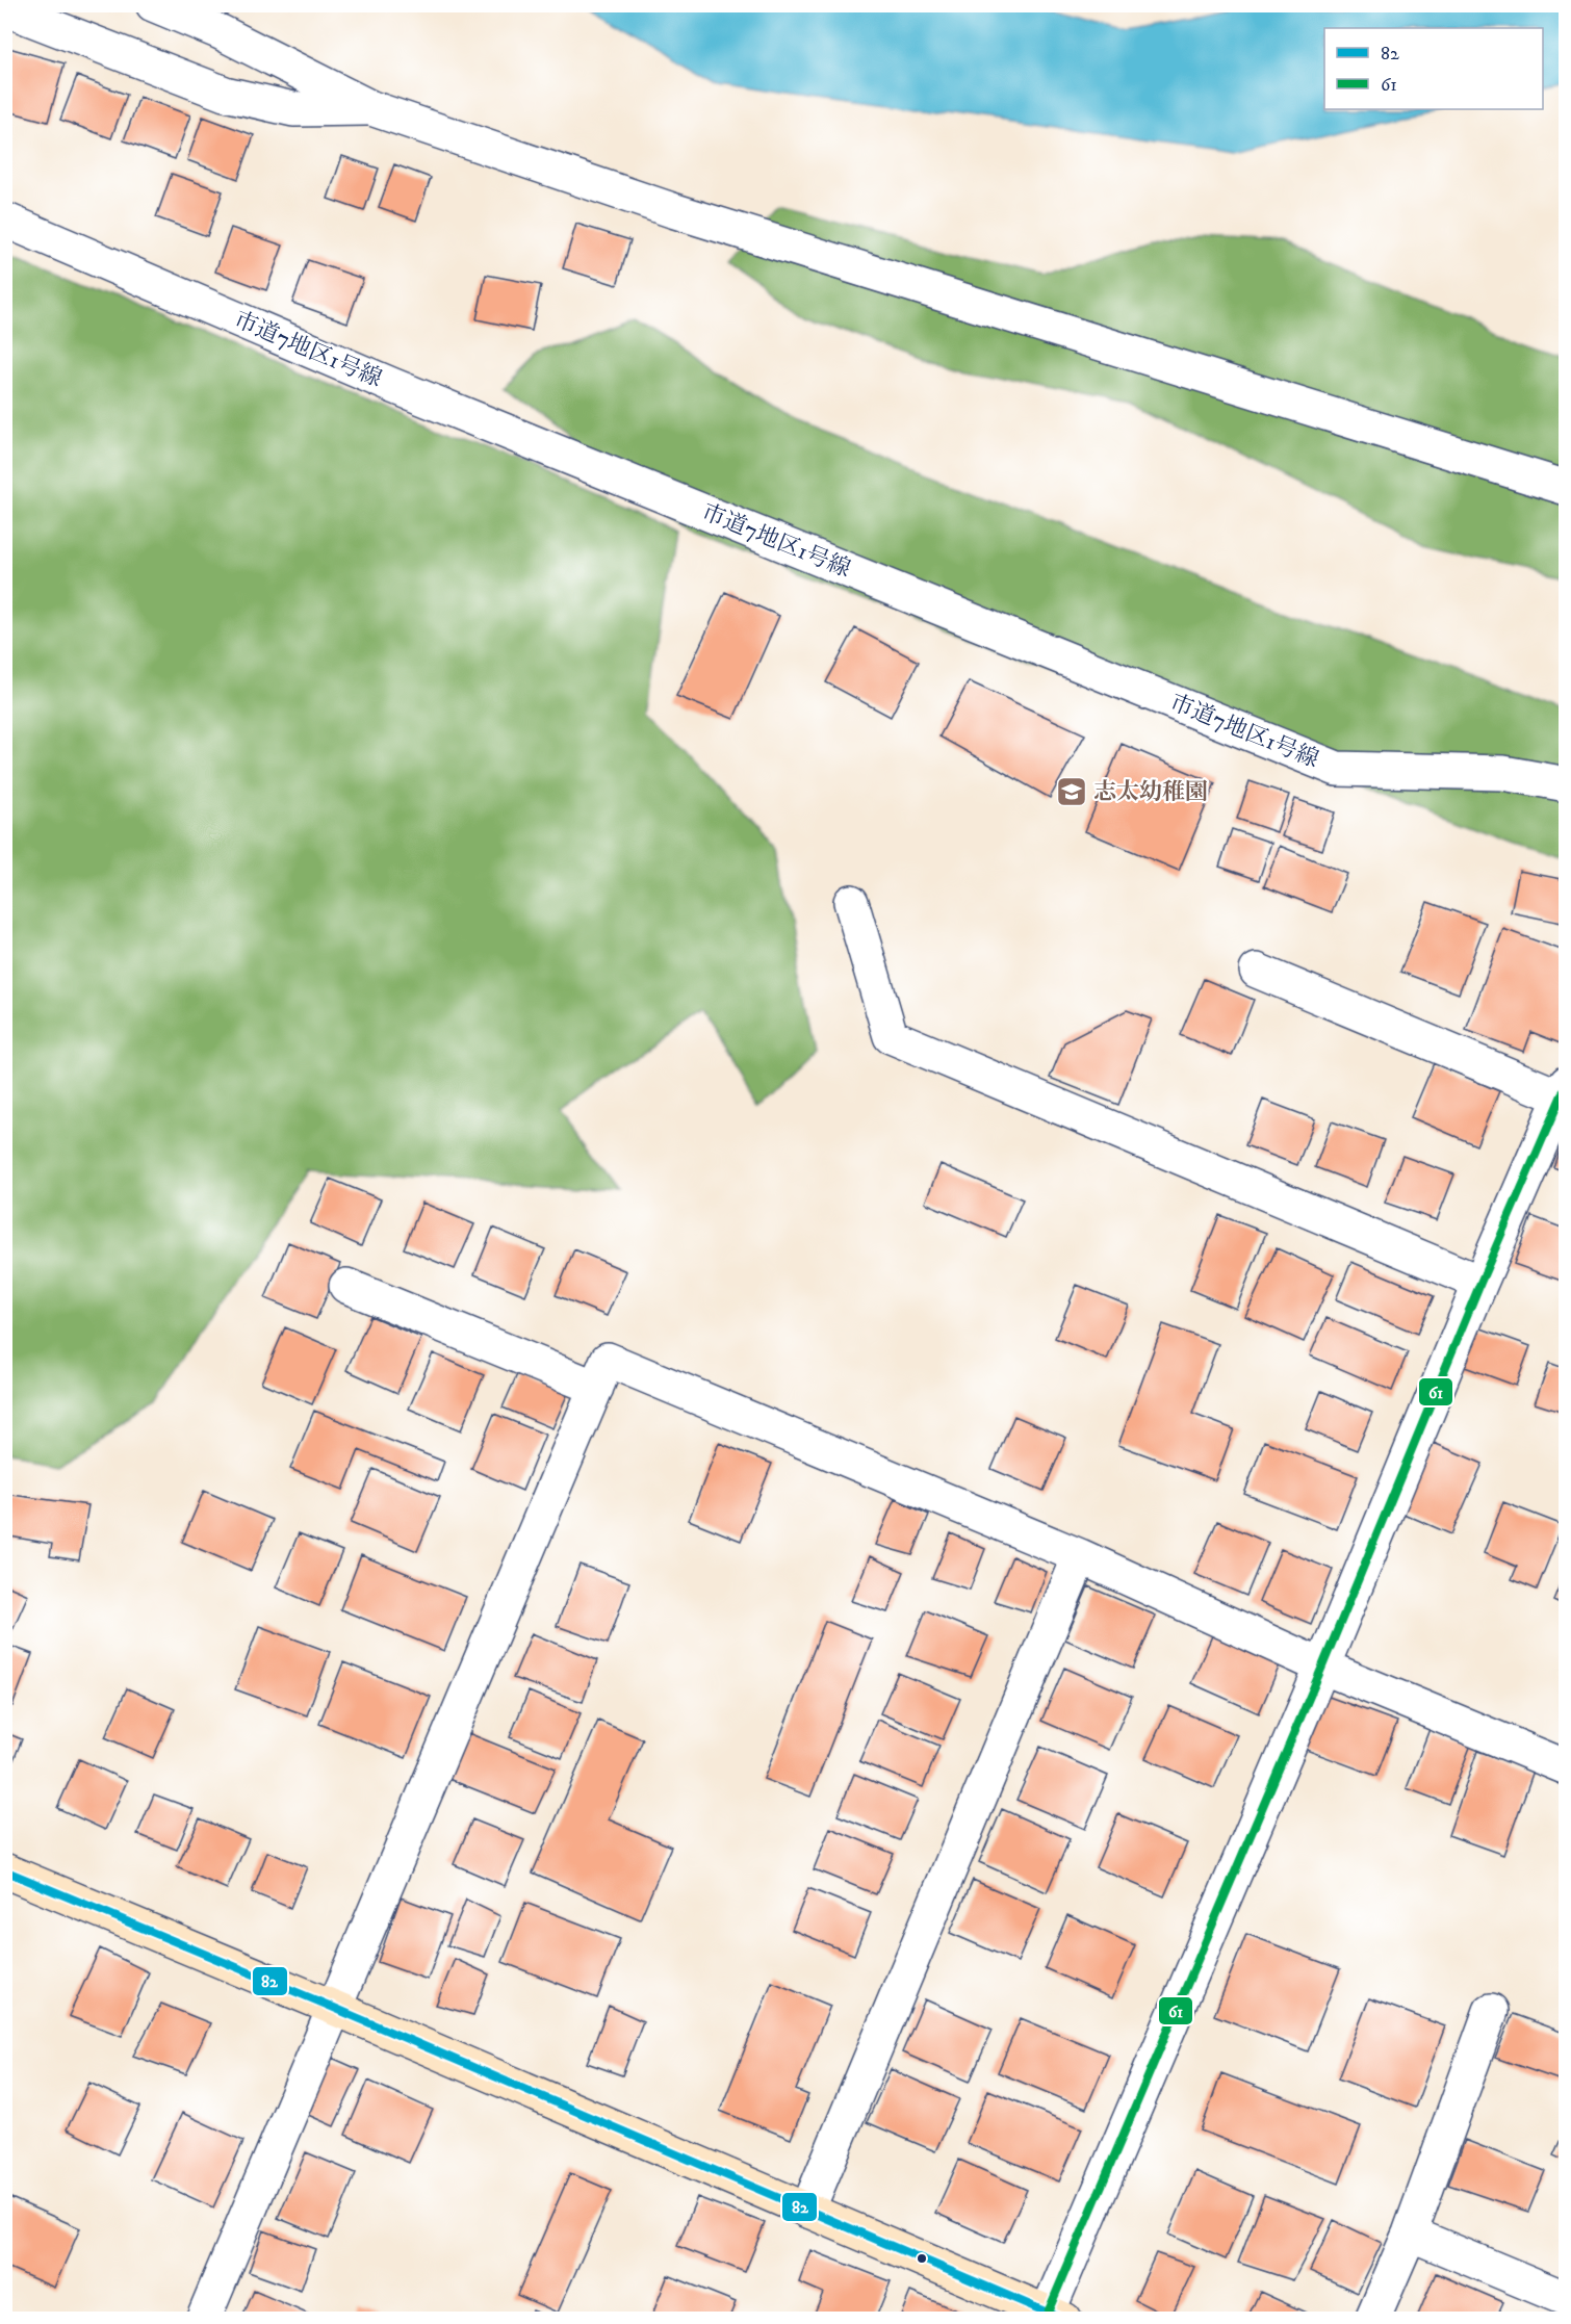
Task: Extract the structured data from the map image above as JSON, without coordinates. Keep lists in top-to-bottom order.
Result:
{
  "streets": {
    "street": ["市道7地区1号線"]
  },
  "places": {
    "school or university": ["志太幼稚園"]
  },
  "lines": ["transit line 61", "transit line 82"],
  "legend": ["82", "61"]
}
